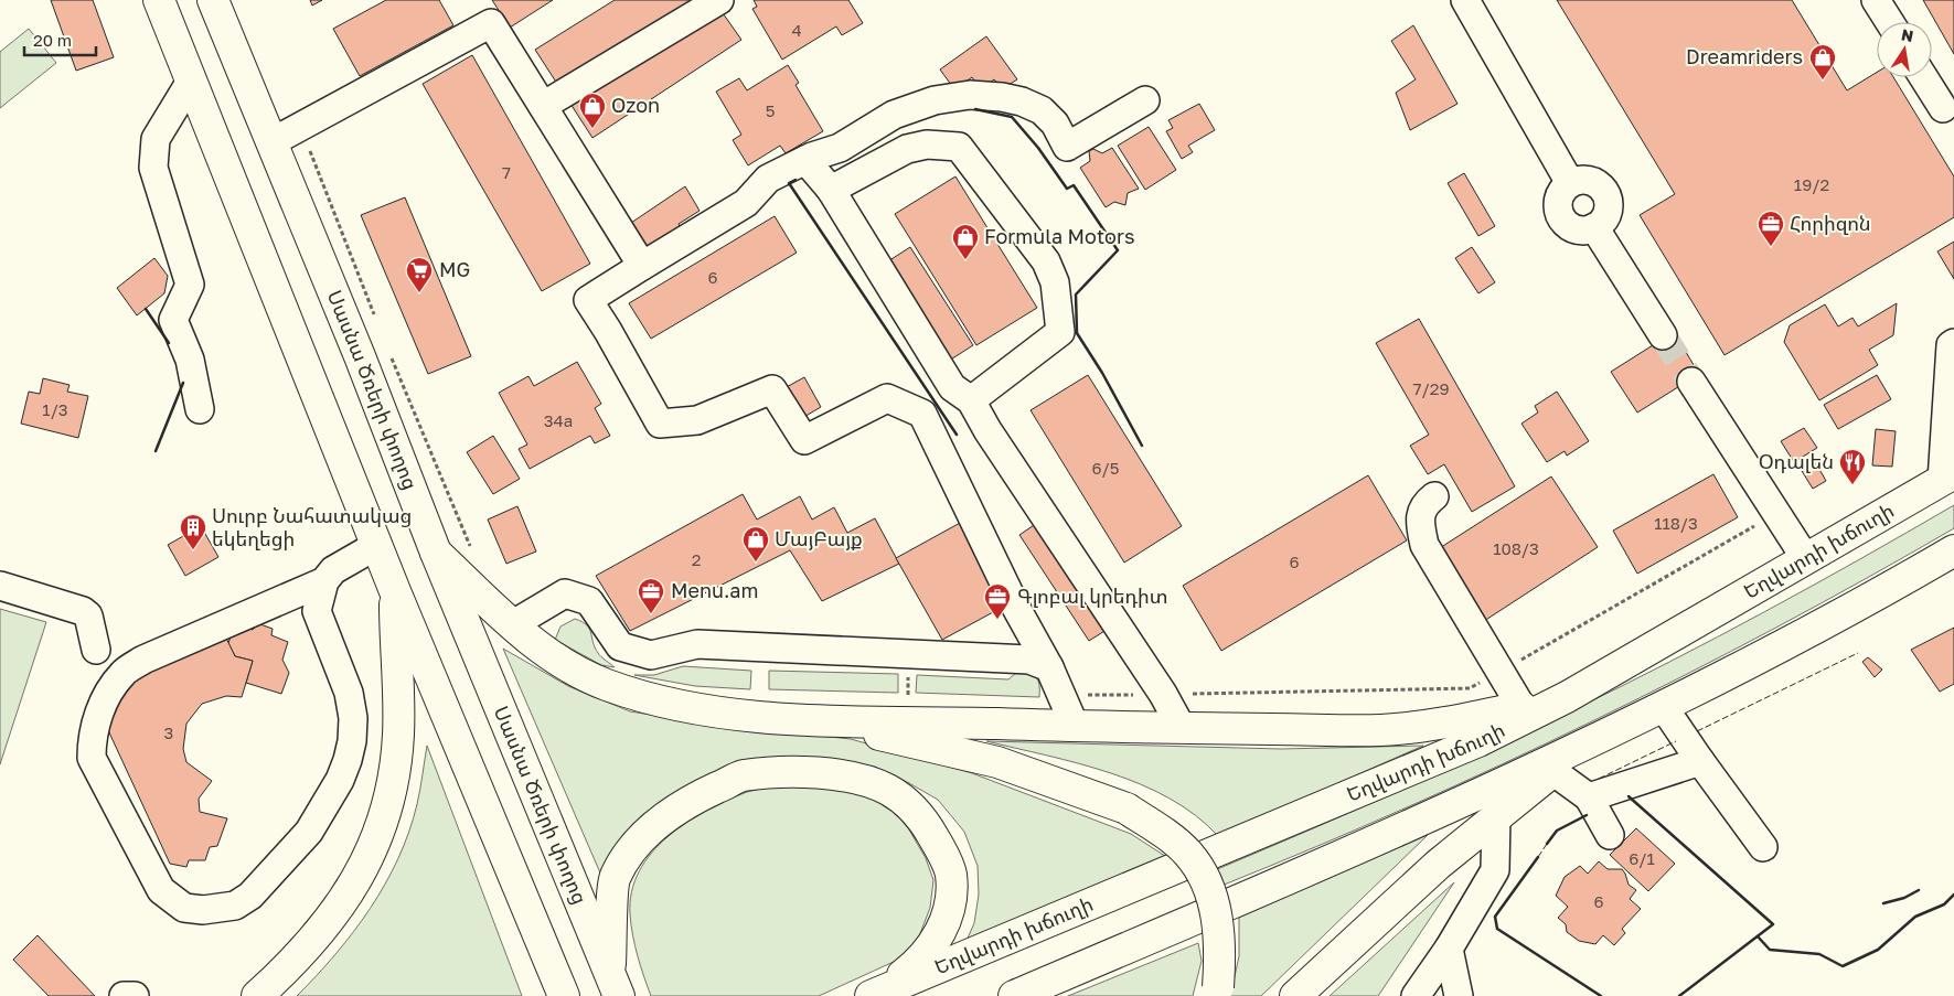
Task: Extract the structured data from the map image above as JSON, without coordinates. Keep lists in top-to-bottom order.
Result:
{
  "streets": {
    "main road": ["Սասնա Ծռերի փողոց", "Եղվարդի խճուղի"]
  },
  "places": {
    "shop": [
      "Dreamriders",
      "Ozon",
      "Formula Motors",
      "ՄայԲայք"
    ],
    "office": ["Հորիզոն", "Menu.am", "Գլոբալ կրեդիտ"],
    "supermarket": ["MG"],
    "restaurant": ["Օդալեն"],
    "building": ["Սուրբ Նահատակաց եկեղեցի"]
  },
  "house_numbers": [
    "4",
    "5",
    "7",
    "19/2",
    "6",
    "7/29",
    "1/3",
    "34a",
    "6/5",
    "118/3",
    "108/3",
    "2",
    "6",
    "3",
    "6/1",
    "6"
  ],
  "scale_bar": "20 m",
  "north": "top"
}
